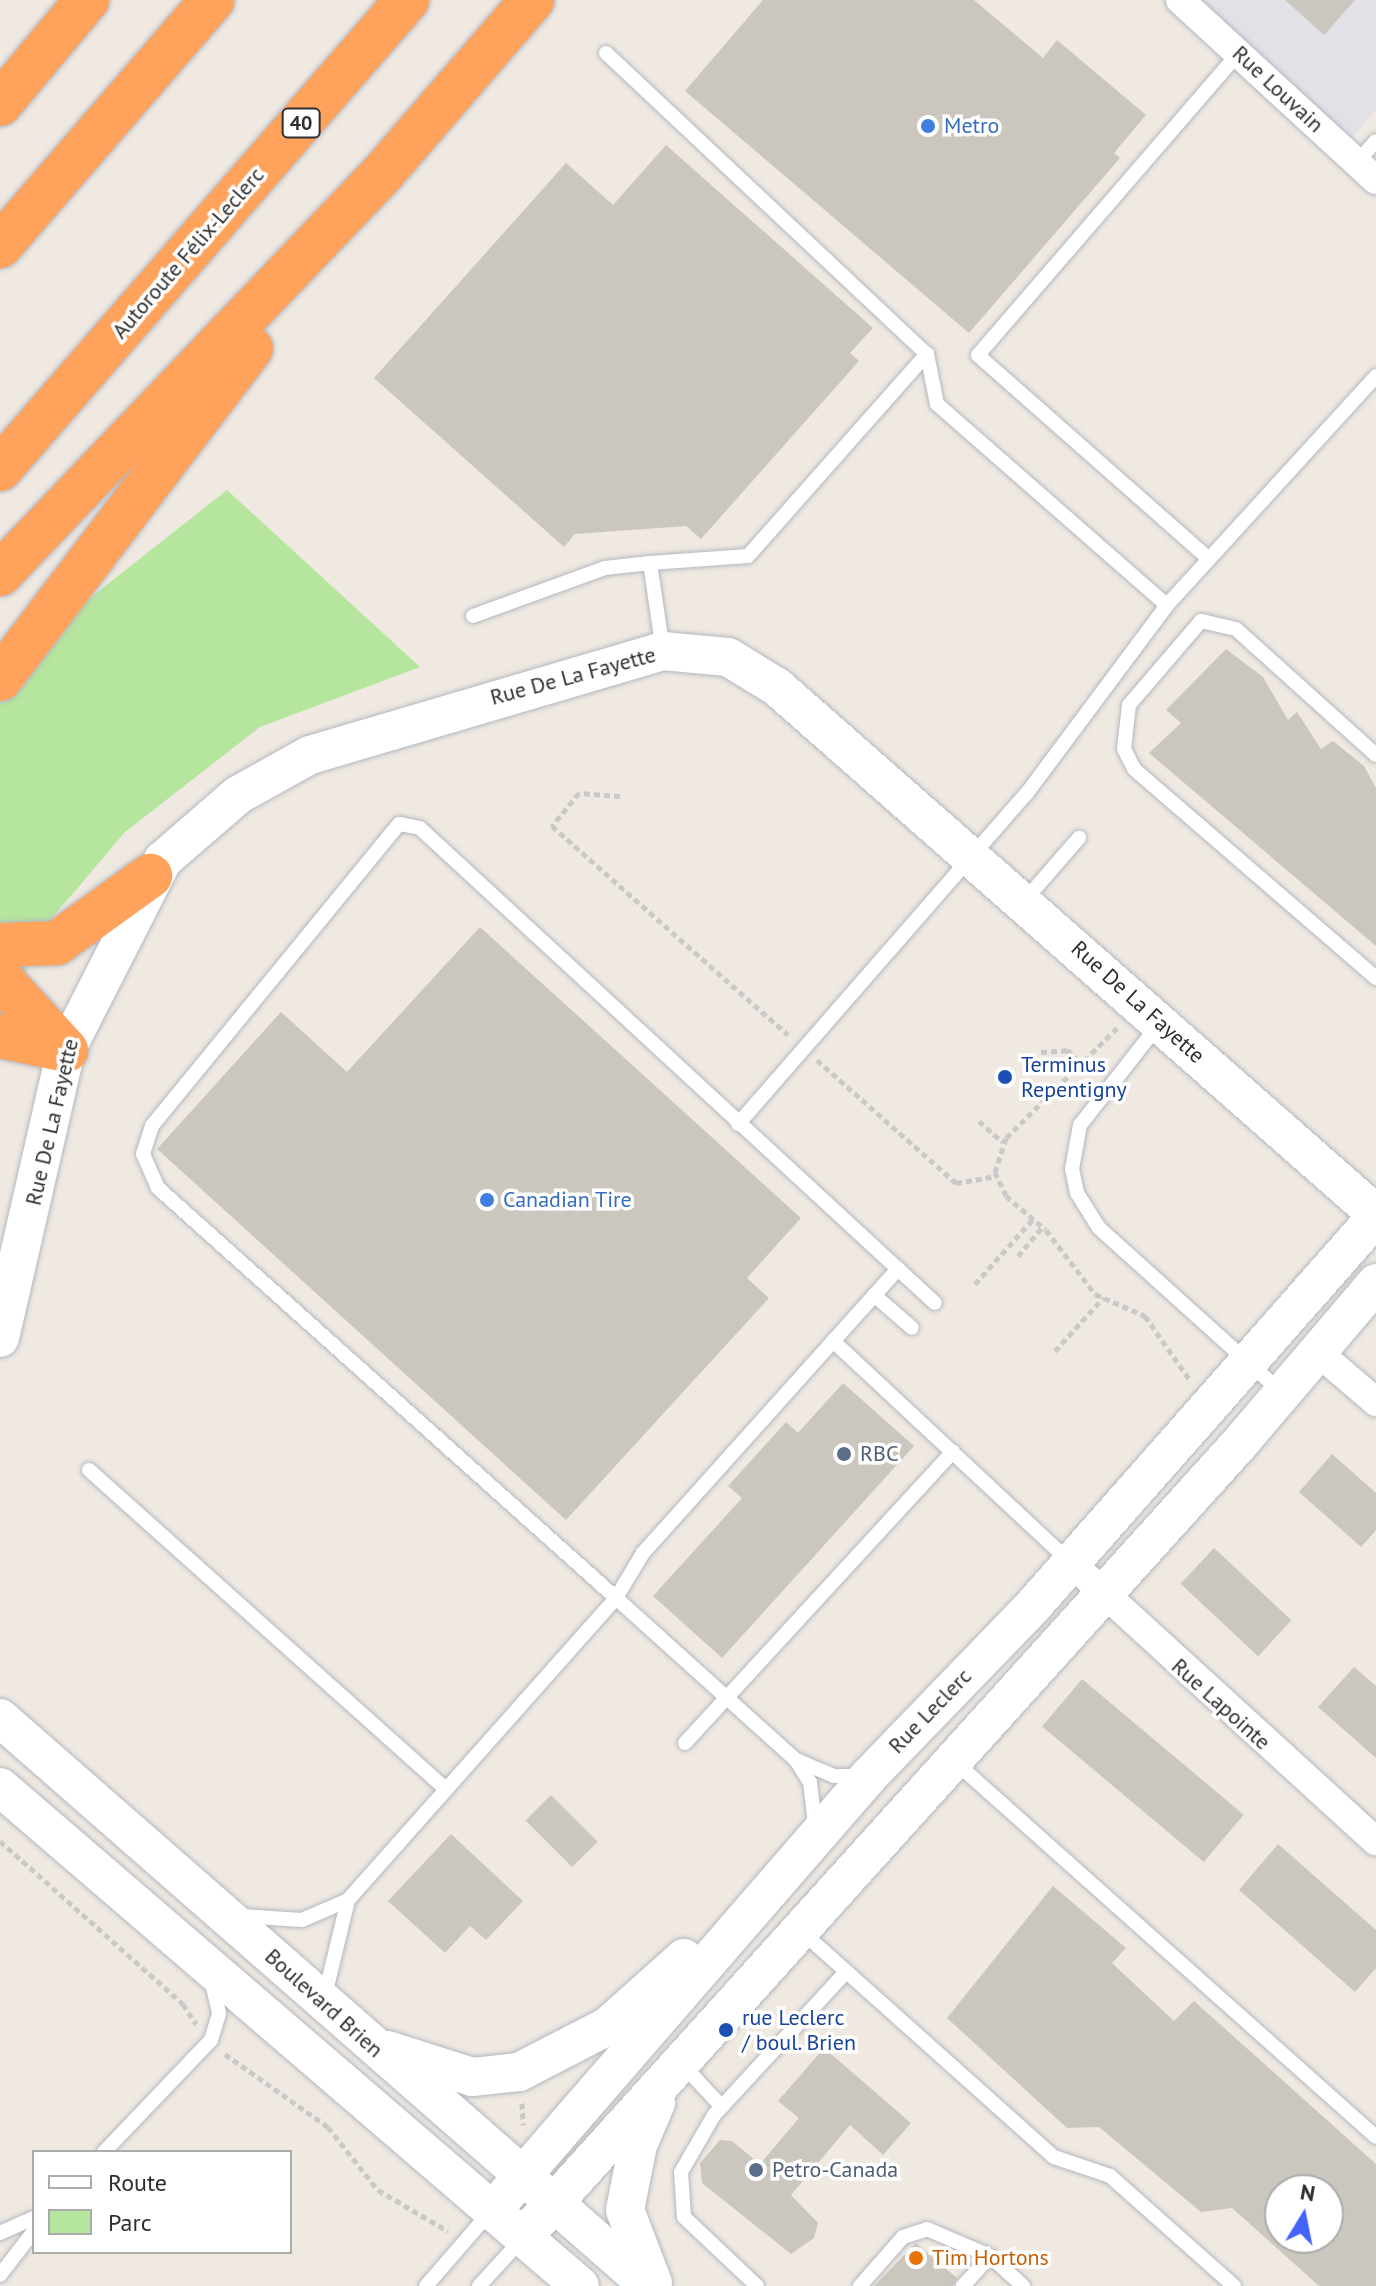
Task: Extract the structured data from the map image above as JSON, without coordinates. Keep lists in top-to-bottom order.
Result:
{
  "streets": {
    "highway": ["40", "Autoroute Félix-Leclerc"],
    "street": [
      "Rue Louvain",
      "Rue De La Fayette",
      "Rue Lapointe",
      "Rue Leclerc",
      "Boulevard Brien"
    ]
  },
  "crossings": [
    ["Rue De La Fayette", "Rue Leclerc"],
    ["Rue Lapointe", "Rue Leclerc"],
    ["Rue Leclerc", "Boulevard Brien"]
  ],
  "places": [
    "Metro",
    "Terminus Repentigny",
    "Canadian Tire",
    "RBC",
    "rue Leclerc / boul. Brien",
    "Petro-Canada",
    "Tim Hortons"
  ],
  "legend": ["Route", "Parc"],
  "north": "top"
}
